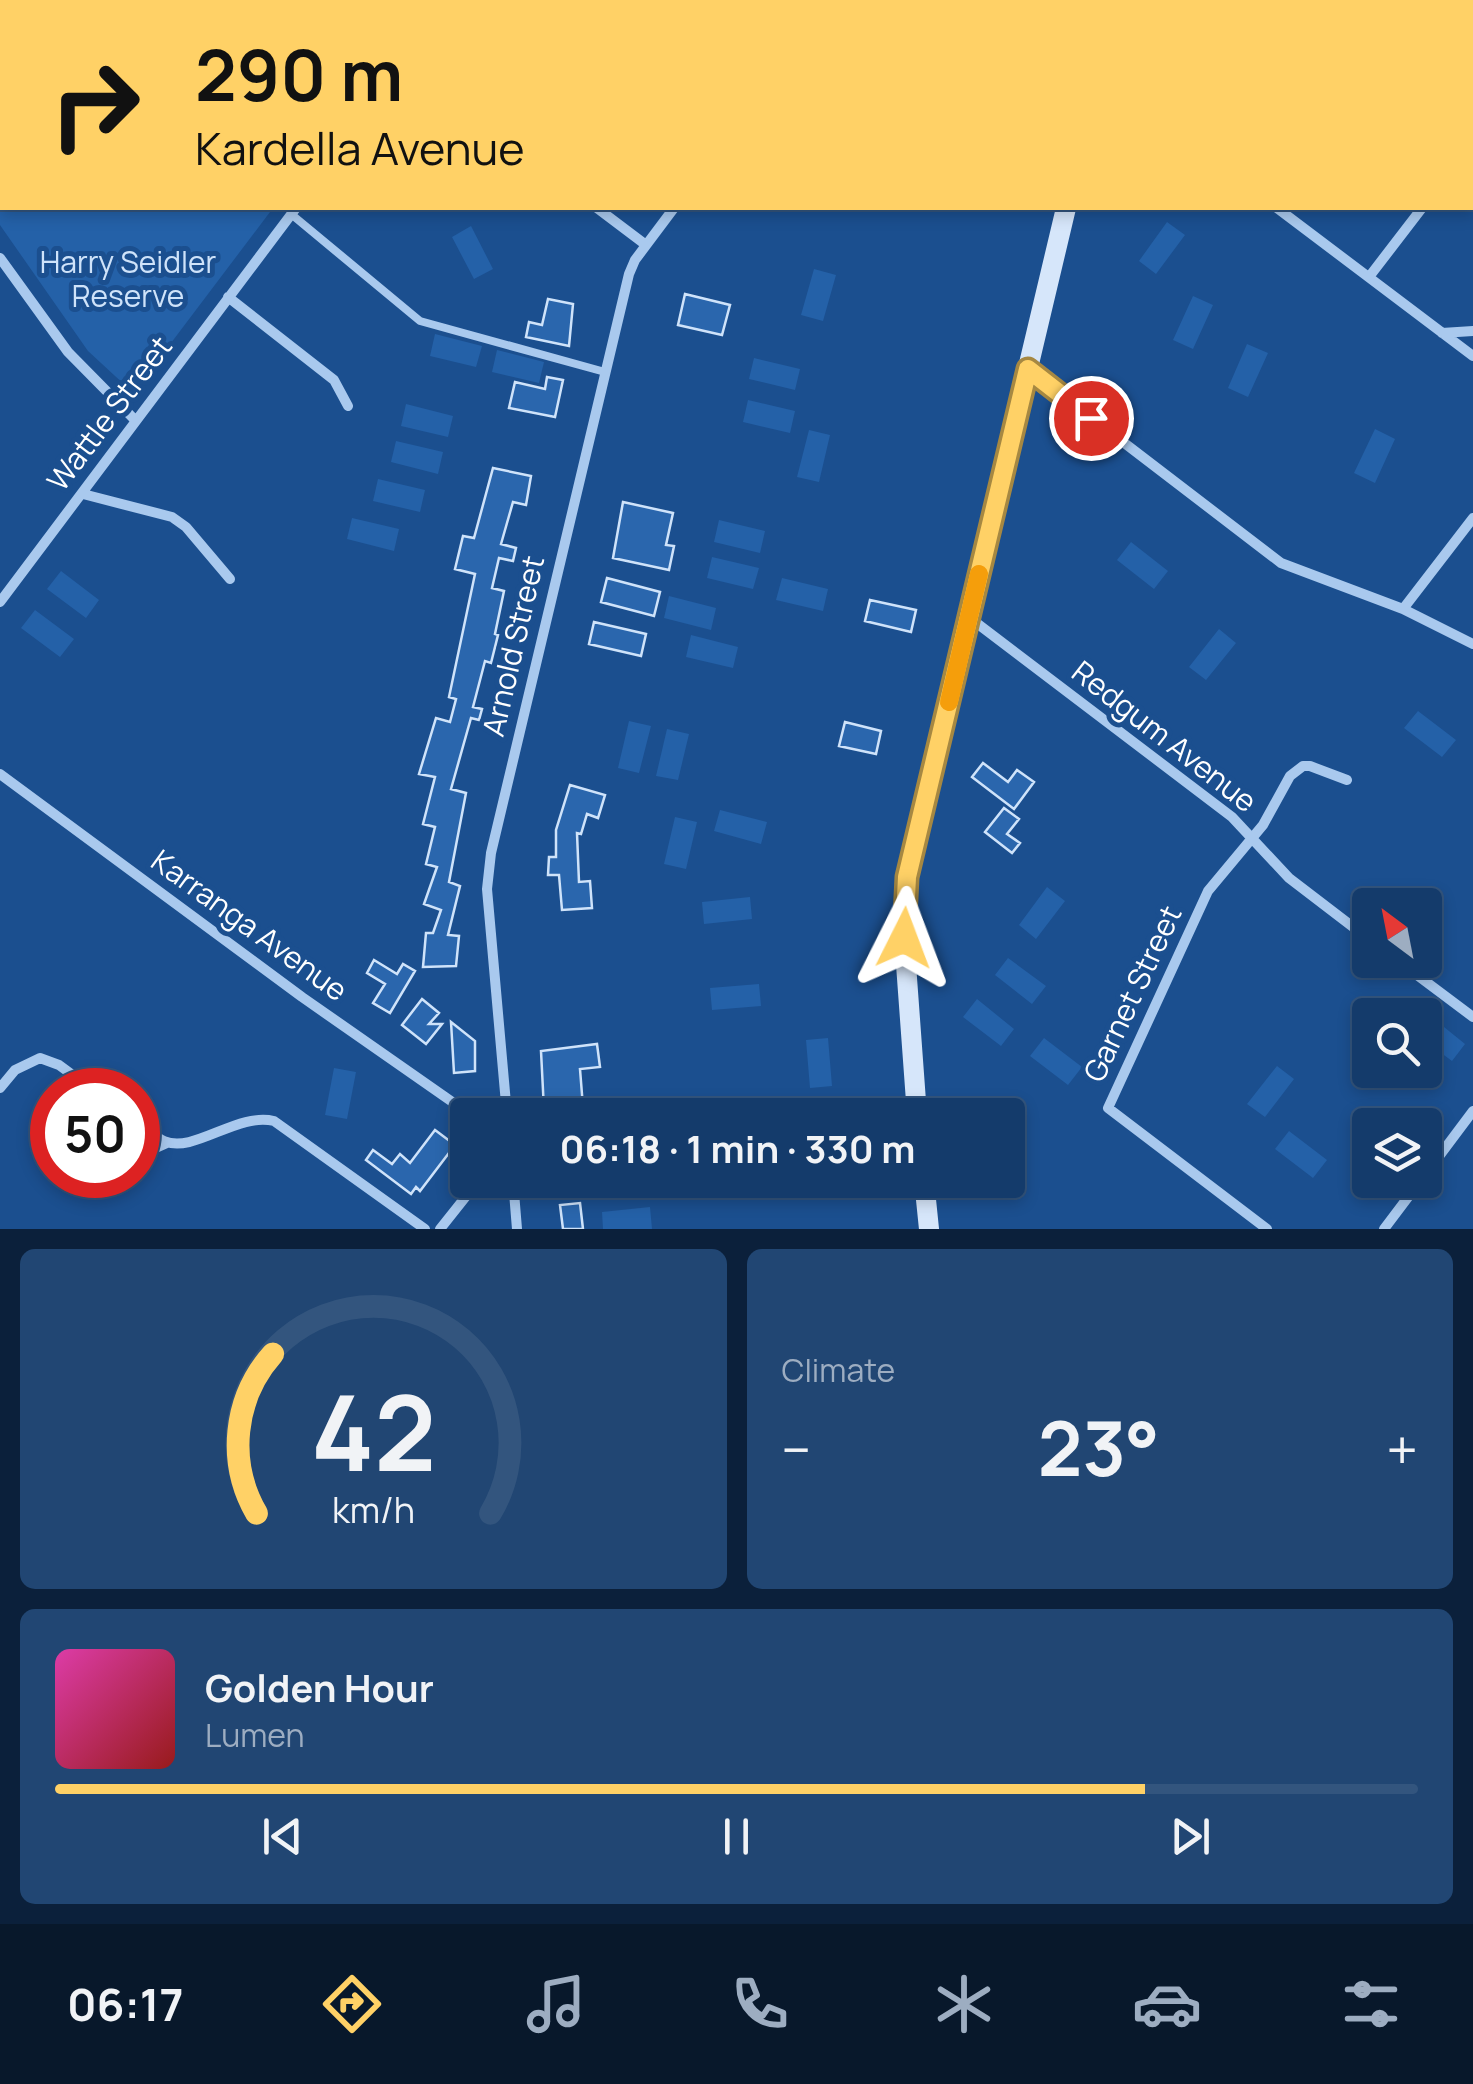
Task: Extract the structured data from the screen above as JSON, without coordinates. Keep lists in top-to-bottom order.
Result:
{
  "streets": {
    "street": [
      "Wattle Street",
      "Arnold Street",
      "Redgum Avenue",
      "Karranga Avenue",
      "Garnet Street"
    ]
  },
  "crossings": [
    ["Redgum Avenue", "Garnet Street"]
  ],
  "parks": ["Harry Seidler Reserve"],
  "north": "top left",
  "page": {
    "turn": ["290 m", "Kardella Avenue"],
    "limit": "50",
    "trip": "06:18 · 1 min · 330 m",
    "tile": "Climate",
    "heat": ["−", "23°", "+"],
    "song": ["Golden Hour", "Lumen"],
    "tabs": "06:17",
    "gauge": ["42", "km/h"]
  }
}
